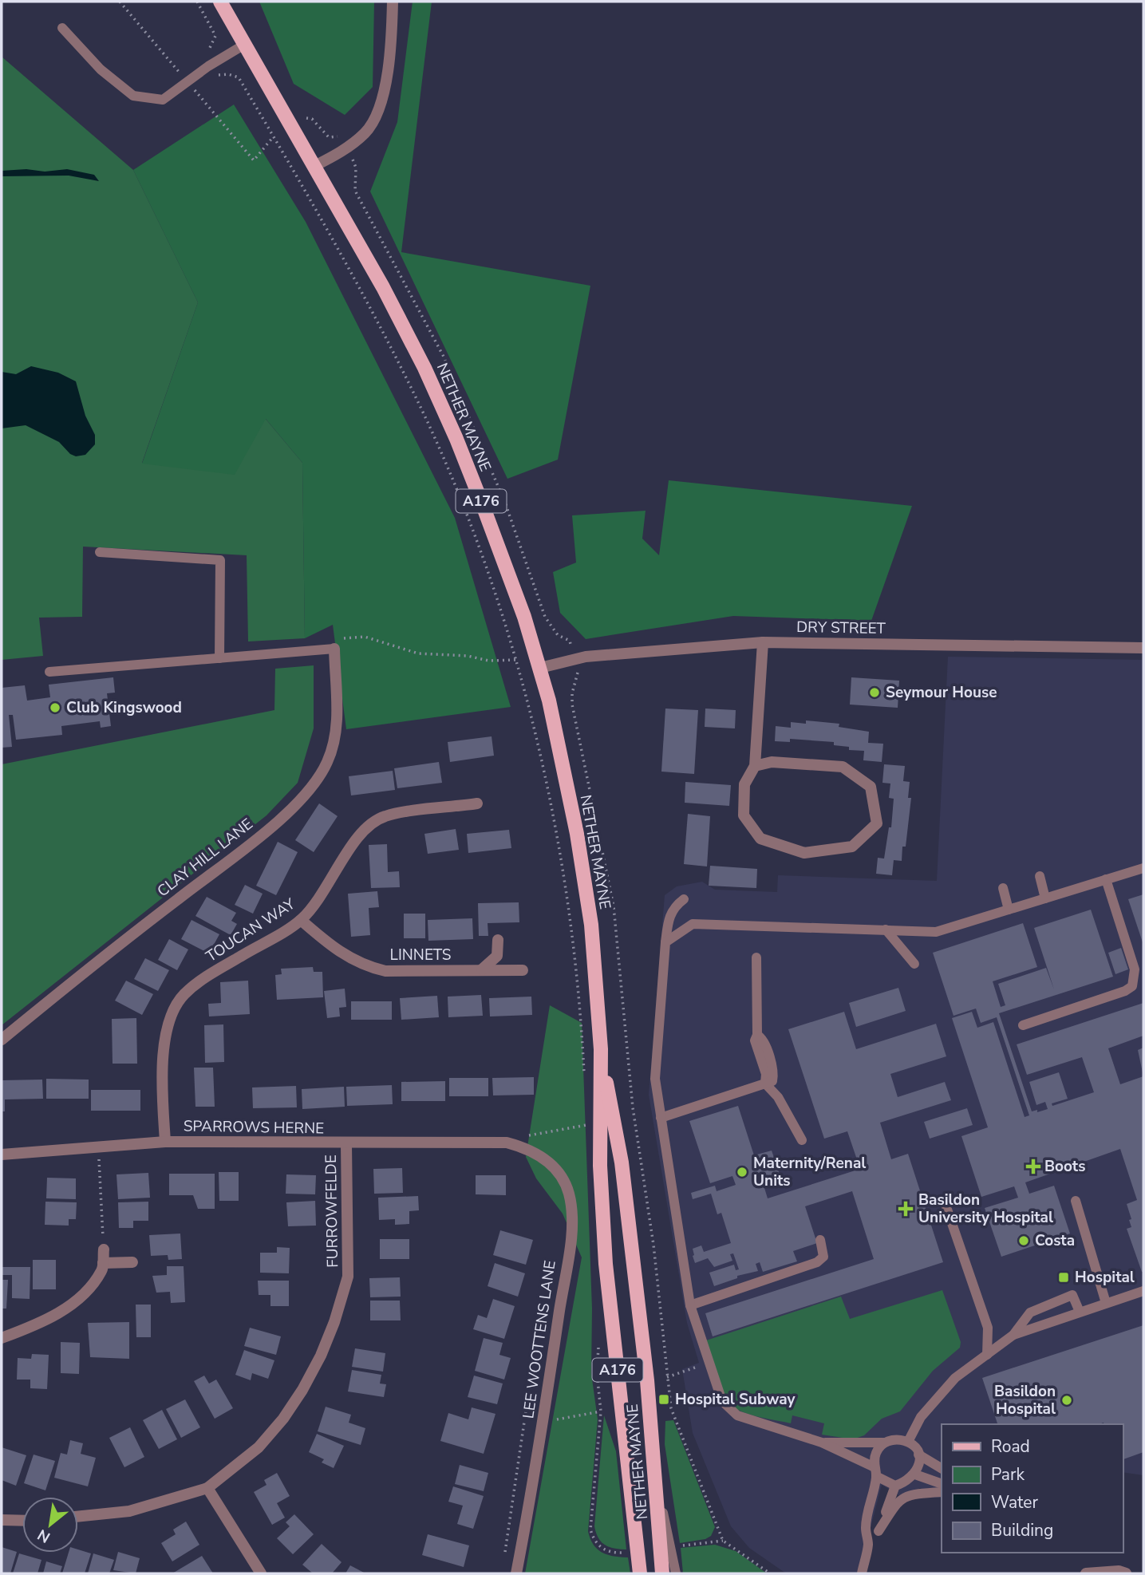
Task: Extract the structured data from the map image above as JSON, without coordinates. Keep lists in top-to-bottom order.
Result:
{
  "streets": {
    "main road": ["NETHER MAYNE", "A176"],
    "street": [
      "DRY STREET",
      "CLAY HILL LANE",
      "TOUCAN WAY",
      "LINNETS",
      "SPARROWS HERNE",
      "FURROWFELDE",
      "LEE WOOTTENS LANE"
    ]
  },
  "crossings": [
    ["NETHER MAYNE", "DRY STREET"],
    ["TOUCAN WAY", "LINNETS"],
    ["TOUCAN WAY", "SPARROWS HERNE"],
    ["SPARROWS HERNE", "FURROWFELDE"],
    ["SPARROWS HERNE", "LEE WOOTTENS LANE"]
  ],
  "places": {
    "other": [
      "Seymour House",
      "Club Kingswood",
      "Maternity/Renal Units",
      "Costa",
      "Basildon Hospital"
    ],
    "health": ["Boots", "Basildon University Hospital"],
    "transit": ["Hospital", "Hospital Subway"]
  },
  "legend": [
    "Road",
    "Park",
    "Water",
    "Building"
  ],
  "north": "bottom left"
}
